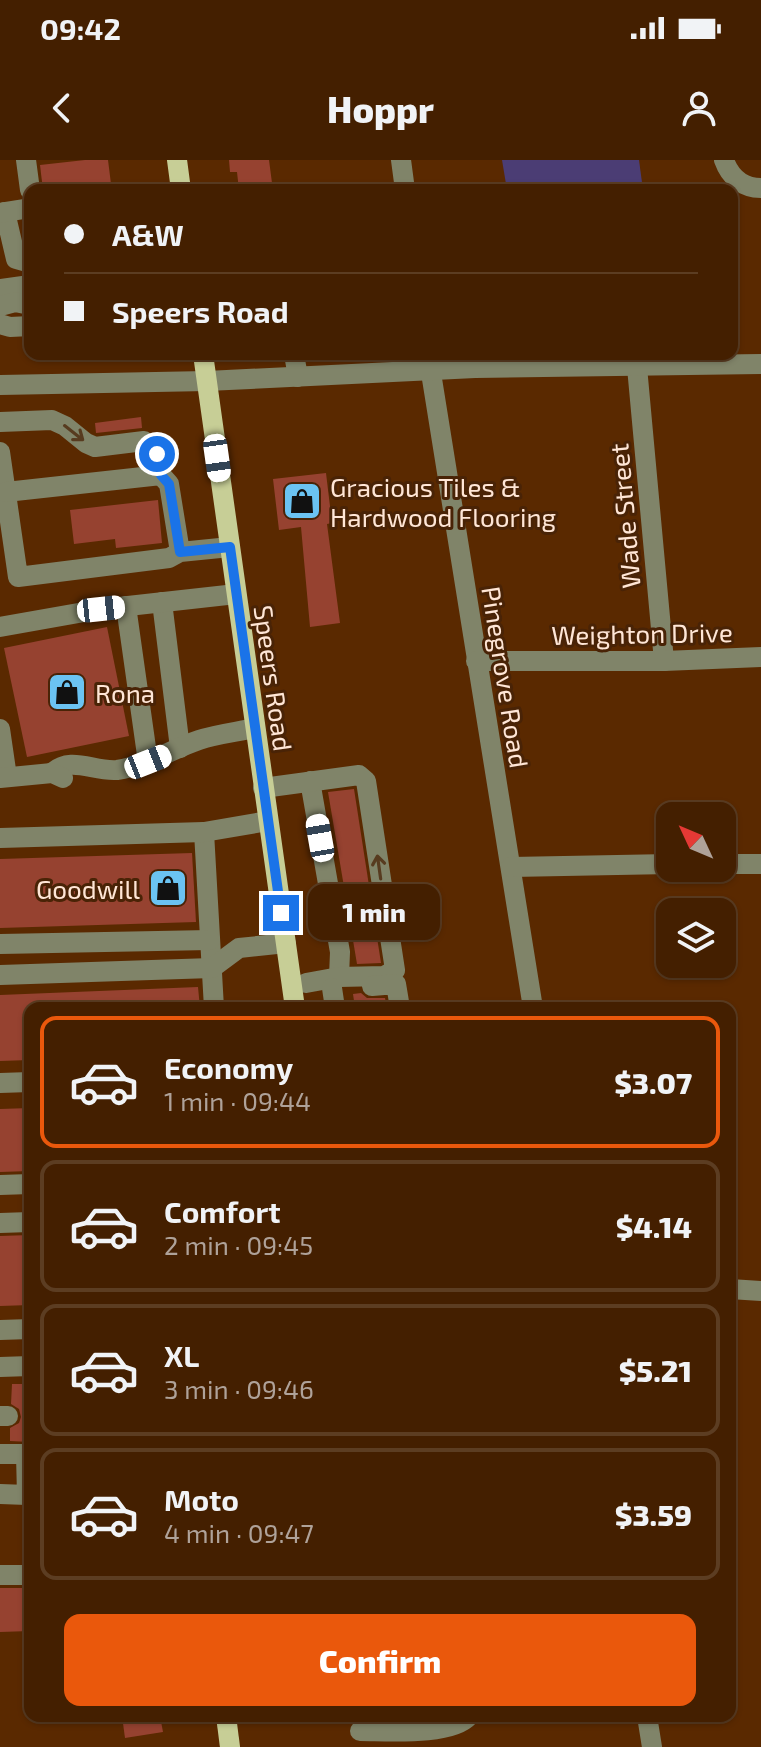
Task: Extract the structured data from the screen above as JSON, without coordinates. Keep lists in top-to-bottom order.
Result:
{
  "streets": {
    "main road": ["Speers Road"],
    "street": ["Wade Street", "Weighton Drive", "Pinegrove Road"]
  },
  "crossings": [
    ["Wade Street", "Weighton Drive"],
    ["Weighton Drive", "Pinegrove Road"]
  ],
  "places": {
    "shop": ["Gracious Tiles & Hardwood Flooring", "Rona", "Goodwill"]
  },
  "north": "top left",
  "page": {
    "status": "09:42",
    "header": "Hoppr",
    "banner": ["A&W", "Speers Road"],
    "bubble": "1 min",
    "list": [
      {
        "name": "Economy",
        "note": "1 min · 09:44",
        "value": "$3.07"
      },
      {
        "name": "Comfort",
        "note": "2 min · 09:45",
        "value": "$4.14"
      },
      {
        "name": "XL",
        "note": "3 min · 09:46",
        "value": "$5.21"
      },
      {
        "name": "Moto",
        "note": "4 min · 09:47",
        "value": "$3.59"
      }
    ],
    "buttons": "Confirm"
  }
}
